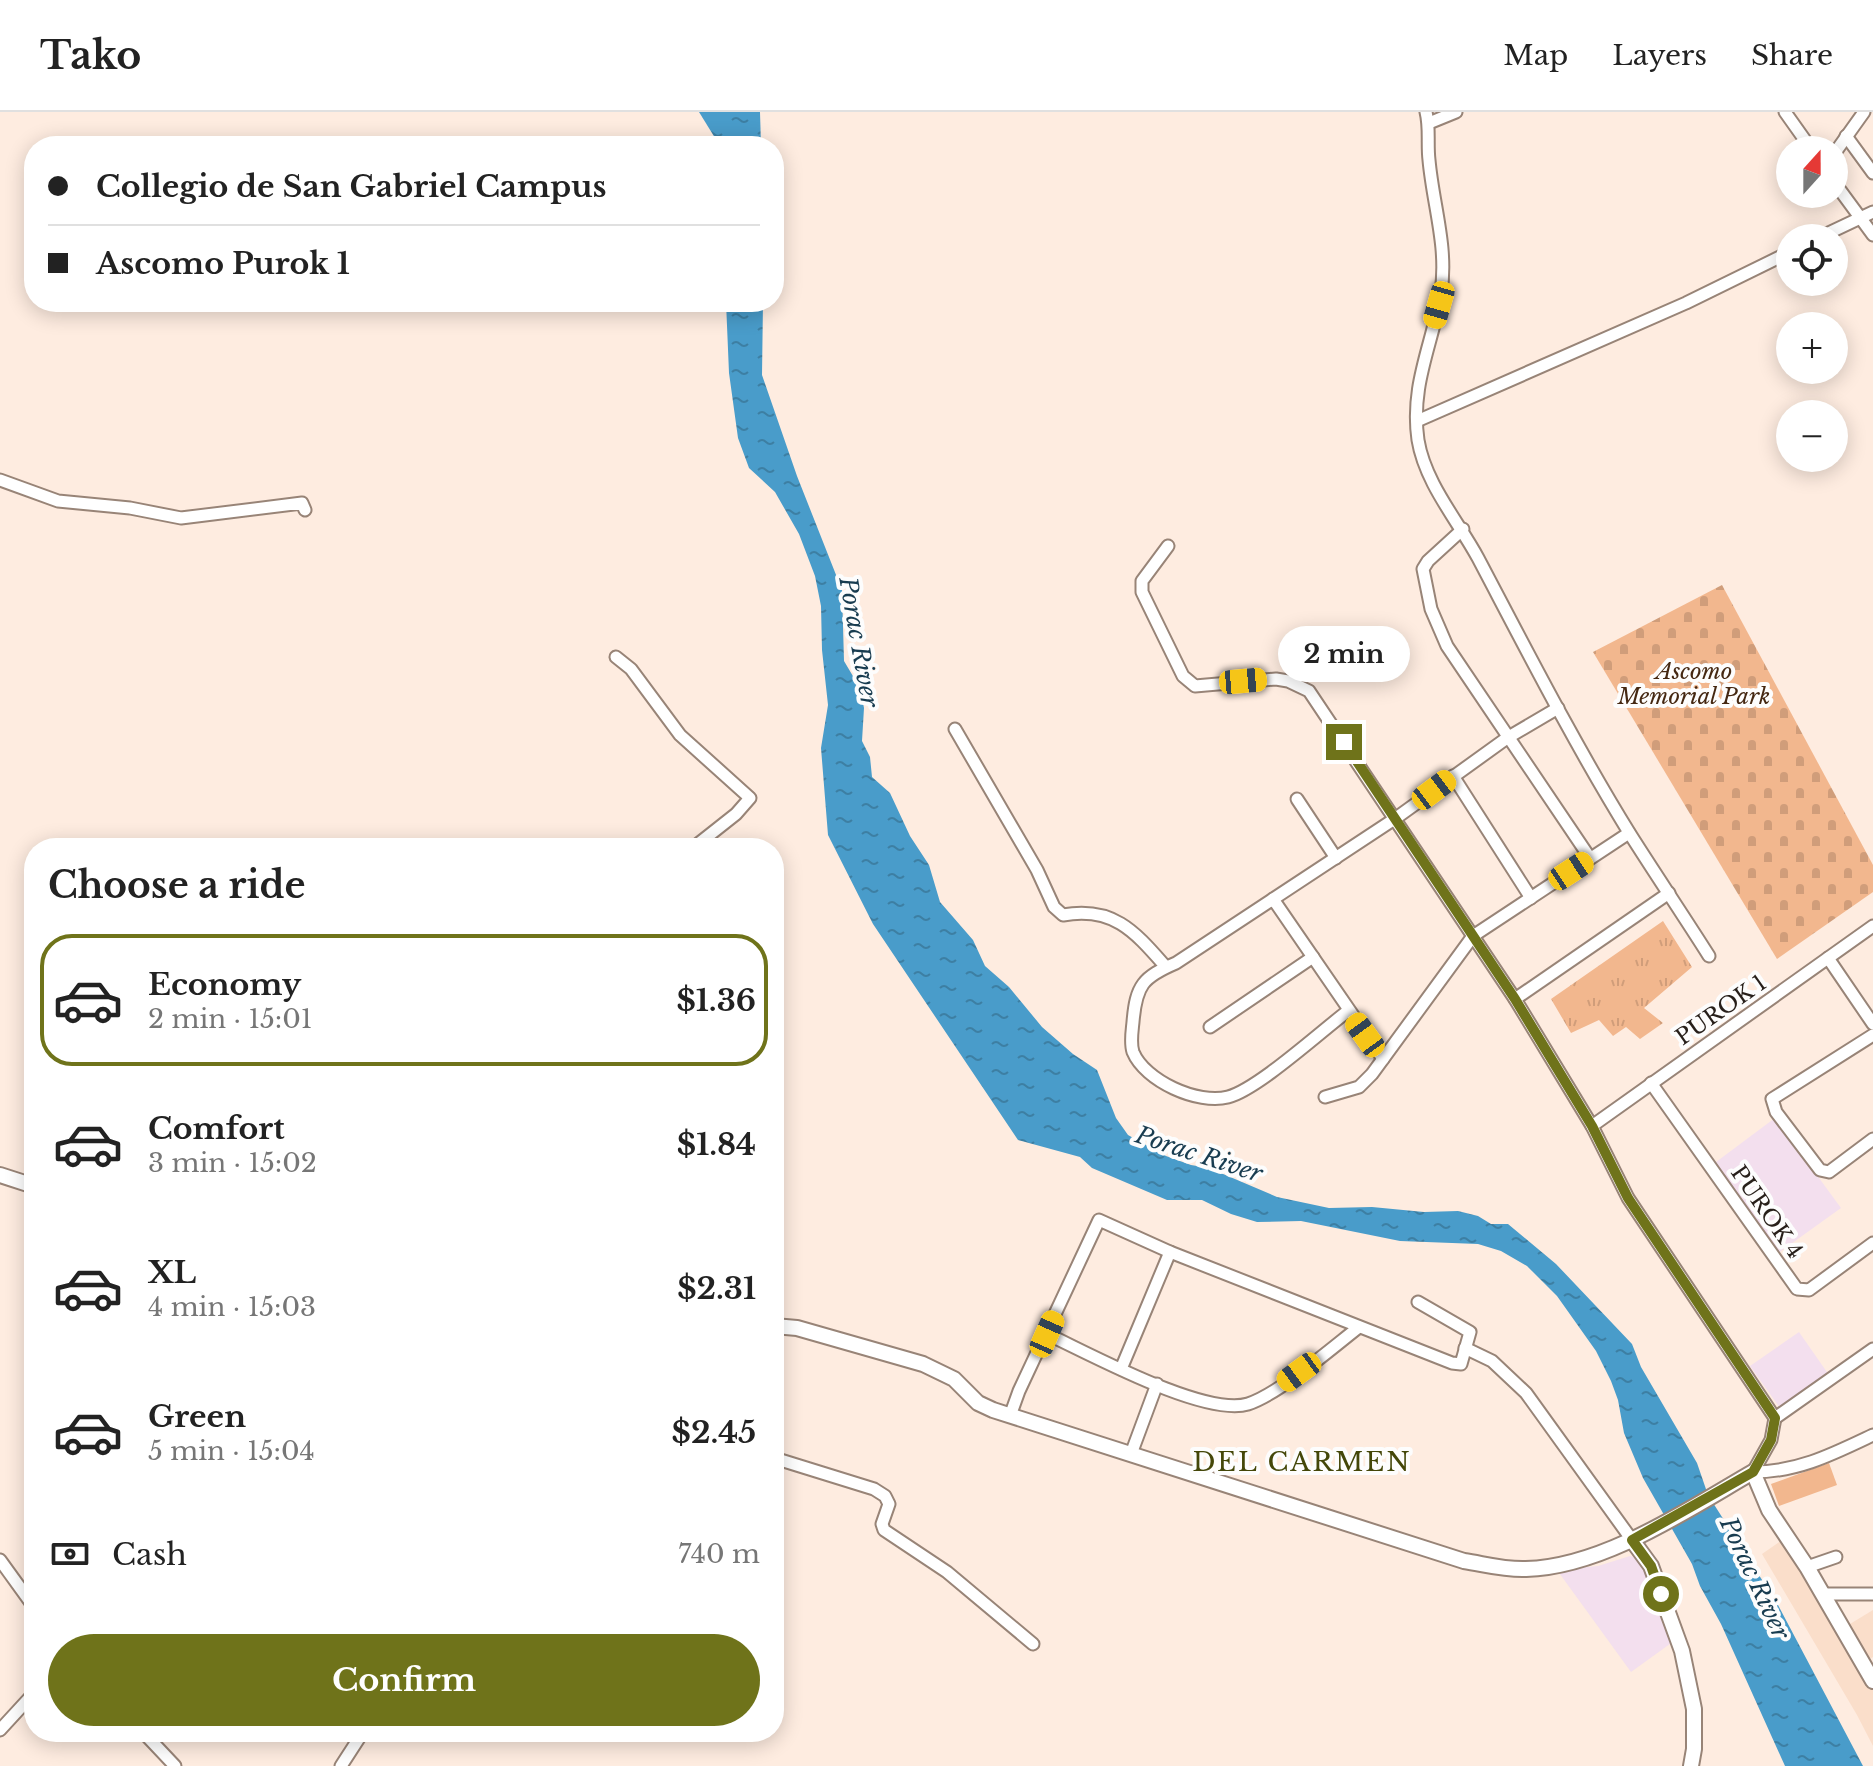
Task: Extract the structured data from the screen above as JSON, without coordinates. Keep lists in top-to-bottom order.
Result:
{
  "streets": {
    "street": ["PUROK 1", "PUROK 4"]
  },
  "crossings": [
    ["PUROK 1", "PUROK 4"]
  ],
  "districts": ["DEL CARMEN"],
  "water": ["Porac River"],
  "parks": ["Ascomo Memorial Park"],
  "north": "top",
  "page": {
    "header": "Tako",
    "nav": ["Map", "Layers", "Share"],
    "map_buttons": ["+", "−"],
    "banner": ["Collegio de San Gabriel Campus", "Ascomo Purok 1"],
    "bubble": "2 min",
    "heading": "Choose a ride",
    "list": [
      {
        "name": "Economy",
        "note": "2 min · 15:01",
        "value": "$1.36"
      },
      {
        "name": "Comfort",
        "note": "3 min · 15:02",
        "value": "$1.84"
      },
      {
        "name": "XL",
        "note": "4 min · 15:03",
        "value": "$2.31"
      },
      {
        "name": "Green",
        "note": "5 min · 15:04",
        "value": "$2.45"
      }
    ],
    "pay": ["Cash", "740 m"],
    "buttons": "Confirm"
  }
}
